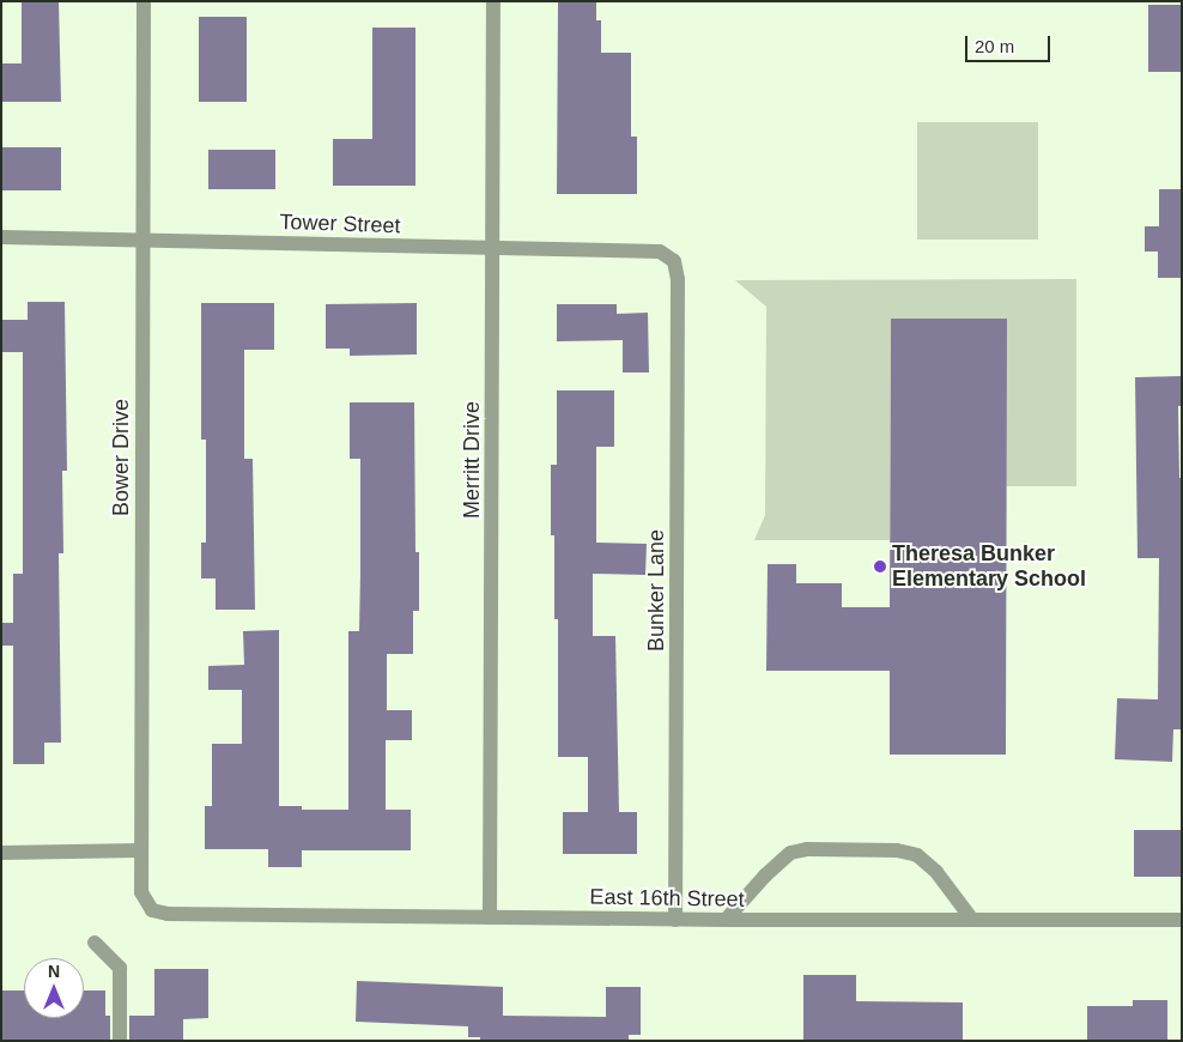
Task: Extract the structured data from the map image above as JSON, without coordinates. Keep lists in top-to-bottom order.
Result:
{
  "streets": {
    "street": [
      "Tower Street",
      "Bower Drive",
      "Merritt Drive",
      "Bunker Lane",
      "East 16th Street"
    ]
  },
  "crossings": [
    ["Tower Street", "Bower Drive"],
    ["Tower Street", "Merritt Drive"],
    ["Tower Street", "Bunker Lane"],
    ["Bower Drive", "East 16th Street"],
    ["Merritt Drive", "East 16th Street"],
    ["Bunker Lane", "East 16th Street"]
  ],
  "places": ["Theresa Bunker Elementary School"],
  "scale_bar": "20 m",
  "north": "top"
}
